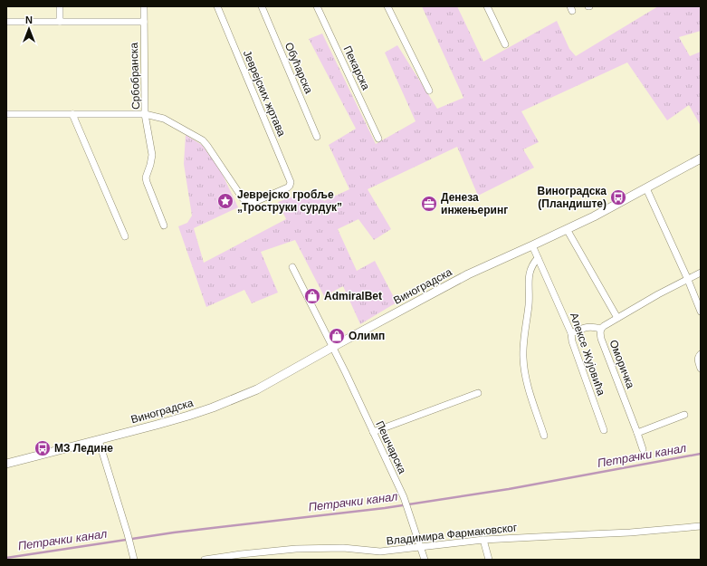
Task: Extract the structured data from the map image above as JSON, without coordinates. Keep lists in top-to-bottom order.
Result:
{
  "streets": {
    "street": [
      "Обућарска",
      "Пекарска",
      "Србобранска",
      "Јеврејских жртава",
      "Виноградска",
      "Алексе Жујовића",
      "Оморичка",
      "Пешчарска",
      "Владимира Фармаковског"
    ]
  },
  "crossings": [
    ["Србобранска", "Јеврејских жртава"],
    ["Виноградска", "Алексе Жујовића"],
    ["Виноградска", "Пешчарска"],
    ["Пешчарска", "Владимира Фармаковског"]
  ],
  "water": ["Петрачки канал"],
  "places": {
    "bus stop": ["Виноградска (Пландиште)", "МЗ Ледине"],
    "place": ["Јеврејско гробље „Троструки сурдук”"],
    "office": ["Денеза инжењеринг"],
    "shop": ["AdmiralBet", "Олимп"]
  },
  "north": "top"
}
